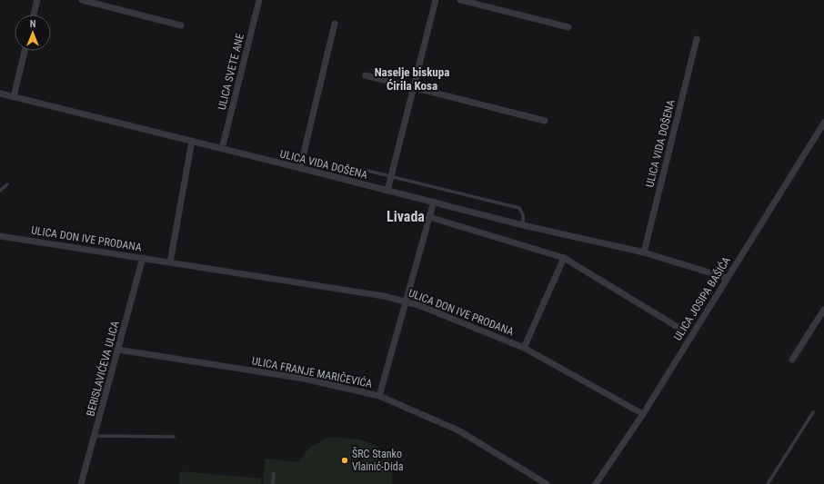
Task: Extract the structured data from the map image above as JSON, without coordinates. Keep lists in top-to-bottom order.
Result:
{
  "streets": {
    "street": [
      "ULICA SVETE ANE",
      "ULICA VIDA DOŠENA",
      "ULICA DON IVE PRODANA",
      "ULICA JOSIPA BAŠIĆA",
      "BERISLAVIĆEVA ULICA",
      "ULICA FRANJE MARIČEVIĆA"
    ]
  },
  "crossings": [
    ["ULICA SVETE ANE", "ULICA VIDA DOŠENA"],
    ["ULICA VIDA DOŠENA", "ULICA JOSIPA BAŠIĆA"],
    ["ULICA DON IVE PRODANA", "ULICA JOSIPA BAŠIĆA"],
    ["ULICA DON IVE PRODANA", "BERISLAVIĆEVA ULICA"],
    ["BERISLAVIĆEVA ULICA", "ULICA FRANJE MARIČEVIĆA"]
  ],
  "districts": ["Naselje biskupa Ćirila Kosa", "Livada"],
  "places": ["ŠRC Stanko Vlainić-Dida"],
  "north": "top"
}
